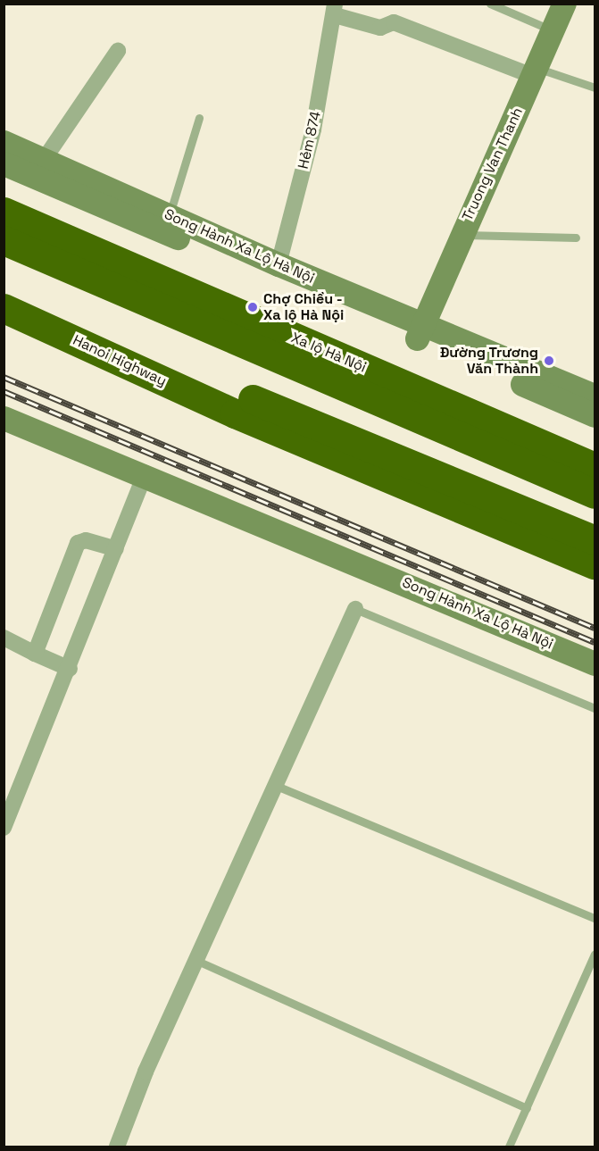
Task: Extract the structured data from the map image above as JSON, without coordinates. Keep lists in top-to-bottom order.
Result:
{
  "streets": {
    "highway": ["Xa lộ Hà Nội", "Hanoi Highway"],
    "main road": ["Truong Van Thanh", "Song Hành Xa Lộ Hà Nội"],
    "street": ["Hẻm 874"]
  },
  "crossings": [
    ["Hẻm 874", "Song Hành Xa Lộ Hà Nội"],
    ["Truong Van Thanh", "Song Hành Xa Lộ Hà Nội"]
  ],
  "places": ["Chợ Chiều - Xa lộ Hà Nội", "Đường Trương Văn Thành"]
}
